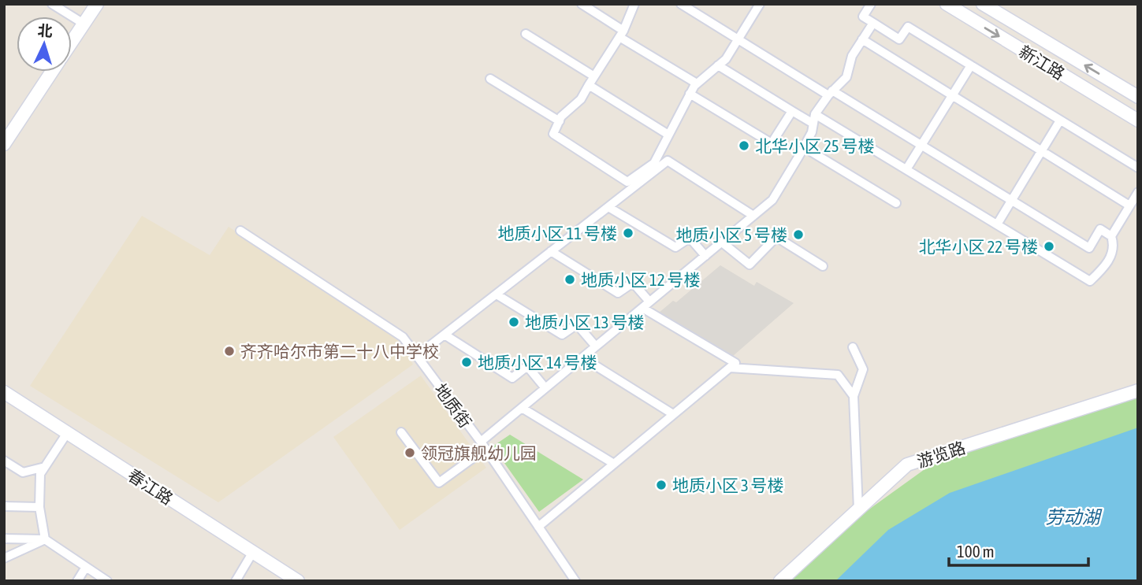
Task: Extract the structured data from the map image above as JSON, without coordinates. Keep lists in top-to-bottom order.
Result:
{
  "streets": {
    "main road": ["新江路", "游览路", "春江路"],
    "street": ["地质街"]
  },
  "water": ["劳动湖"],
  "places": [
    "北华小区 25 号楼",
    "地质小区 11 号楼",
    "地质小区 5 号楼",
    "北华小区 22 号楼",
    "地质小区 12 号楼",
    "地质小区 13 号楼",
    "齐齐哈尔市第二十八中学校",
    "地质小区 14 号楼",
    "领冠旗舰幼儿园",
    "地质小区 3 号楼"
  ],
  "scale_bar": "100 m",
  "north": "top"
}
